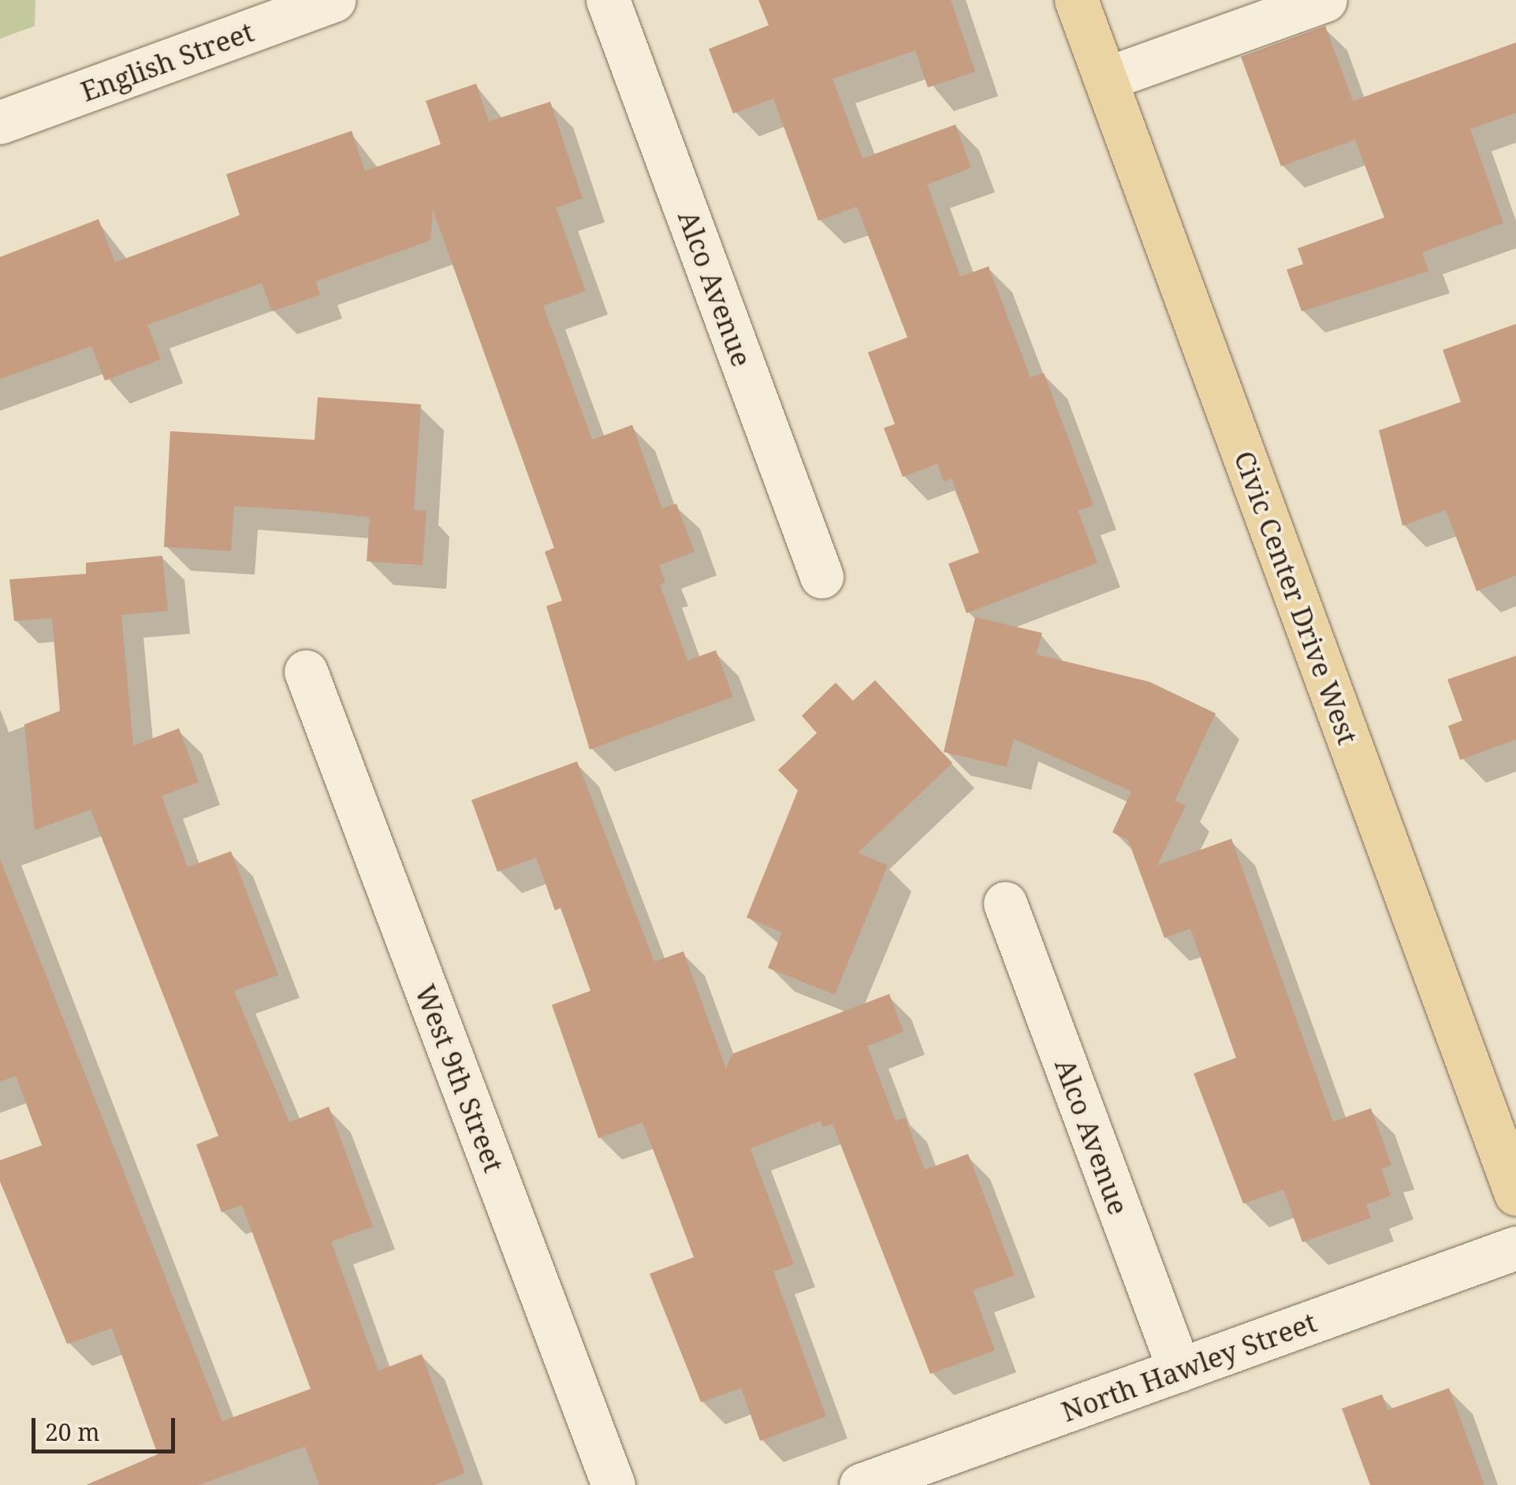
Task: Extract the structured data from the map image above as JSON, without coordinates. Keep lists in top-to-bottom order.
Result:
{
  "streets": {
    "main road": ["Civic Center Drive West"],
    "street": [
      "English Street",
      "Alco Avenue",
      "West 9th Street",
      "North Hawley Street"
    ]
  },
  "crossings": [
    ["Alco Avenue", "North Hawley Street"]
  ],
  "scale_bar": "20 m"
}
